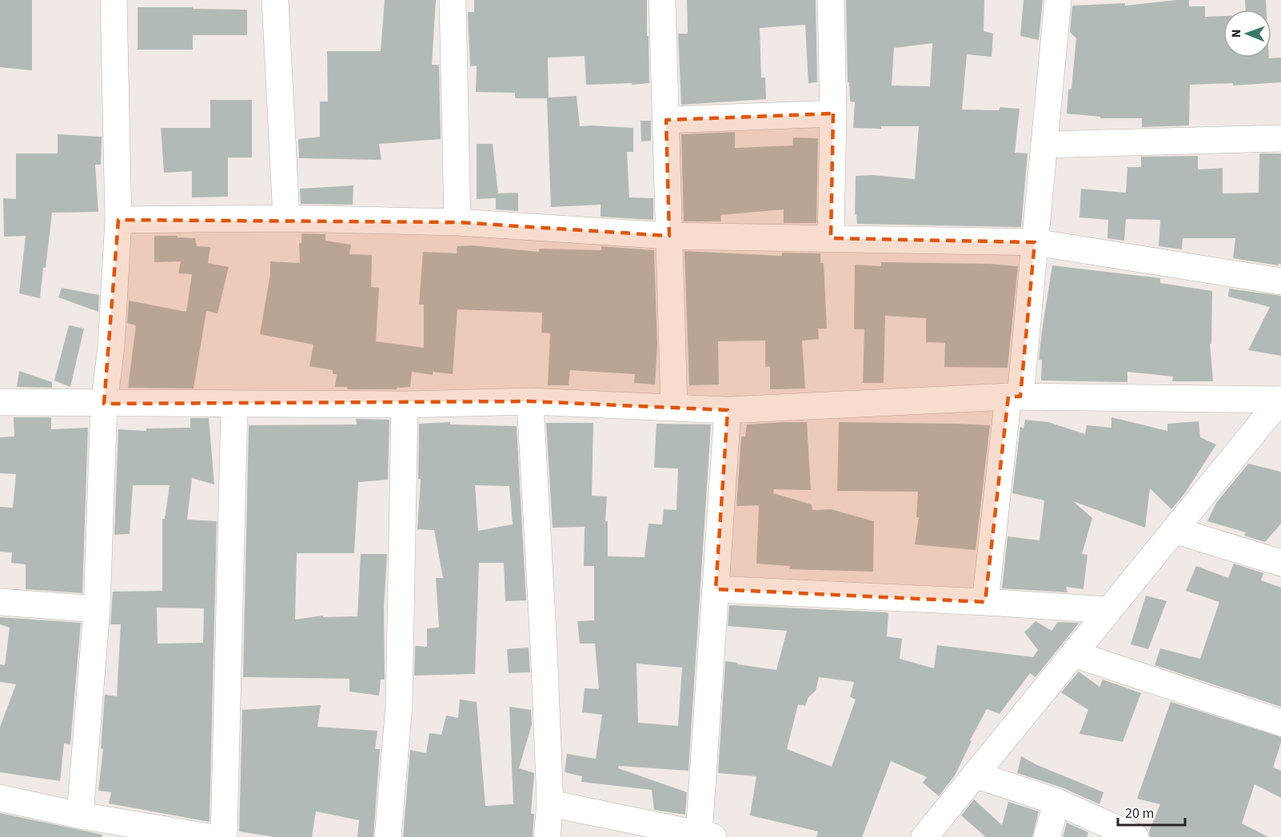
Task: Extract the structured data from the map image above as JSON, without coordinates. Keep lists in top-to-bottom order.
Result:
{
  "scale_bar": "20 m",
  "north": "left"
}
